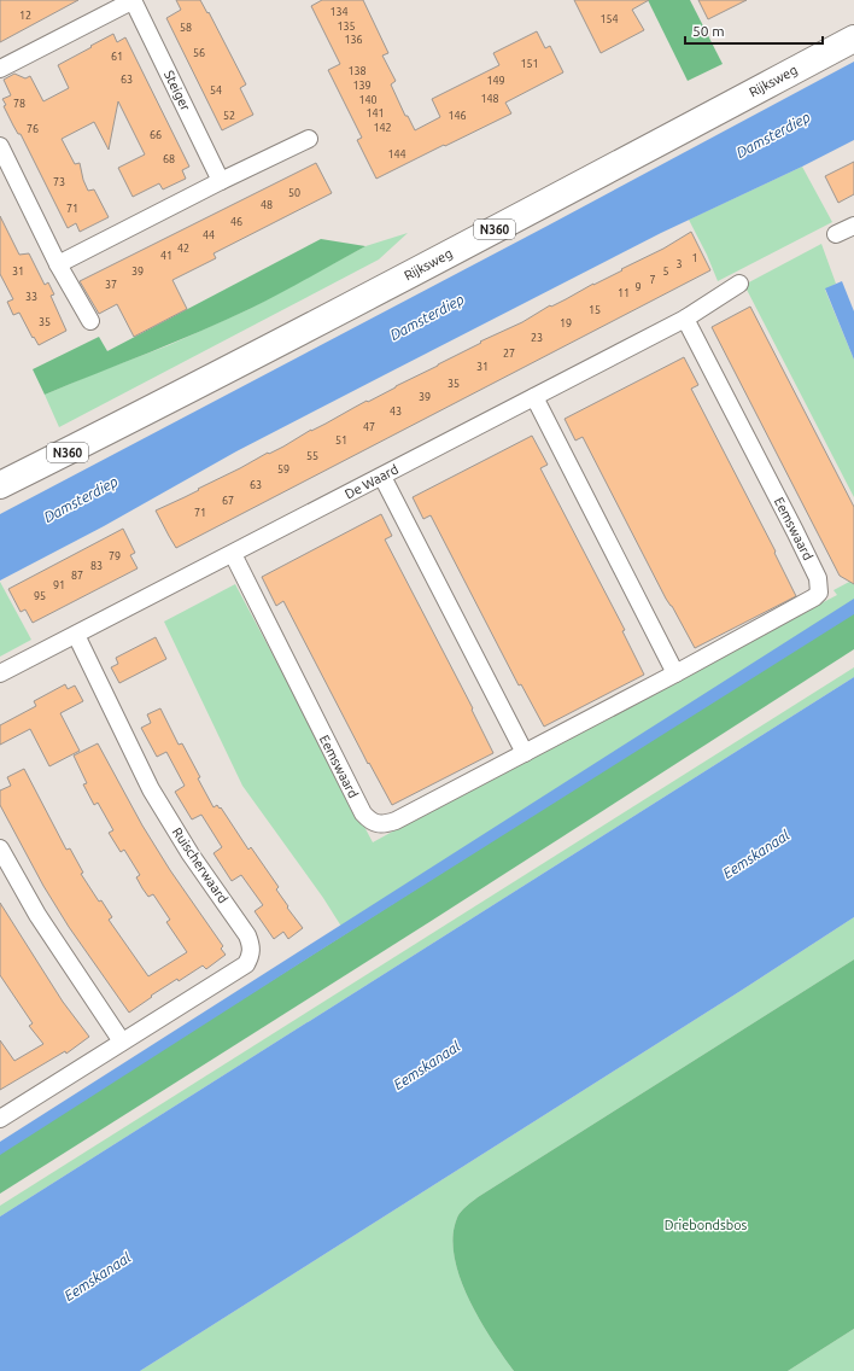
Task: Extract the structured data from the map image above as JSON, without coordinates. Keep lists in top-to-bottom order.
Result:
{
  "streets": {
    "main road": ["Rijksweg", "N360"],
    "street": [
      "Steiger",
      "De Waard",
      "Eemswaard",
      "Ruischerwaard"
    ]
  },
  "crossings": [
    ["De Waard", "Eemswaard"],
    ["De Waard", "Ruischerwaard"]
  ],
  "water": ["Damsterdiep", "Eemskanaal"],
  "parks": ["Driebondsbos"],
  "house_numbers": [
    "134",
    "12",
    "154",
    "135",
    "58",
    "136",
    "56",
    "61",
    "151",
    "138",
    "63",
    "149",
    "139",
    "54",
    "148",
    "140",
    "78",
    "141",
    "52",
    "146",
    "142",
    "76",
    "66",
    "144",
    "68",
    "73",
    "50",
    "48",
    "71",
    "46",
    "44",
    "42",
    "41",
    "1",
    "3",
    "31",
    "39",
    "5",
    "7",
    "37",
    "9",
    "11",
    "33",
    "15",
    "35",
    "19",
    "23",
    "27",
    "31",
    "35",
    "39",
    "43",
    "47",
    "51",
    "55",
    "59",
    "63",
    "67",
    "71",
    "79",
    "83",
    "87",
    "91",
    "95"
  ],
  "scale_bar": "50 m"
}
